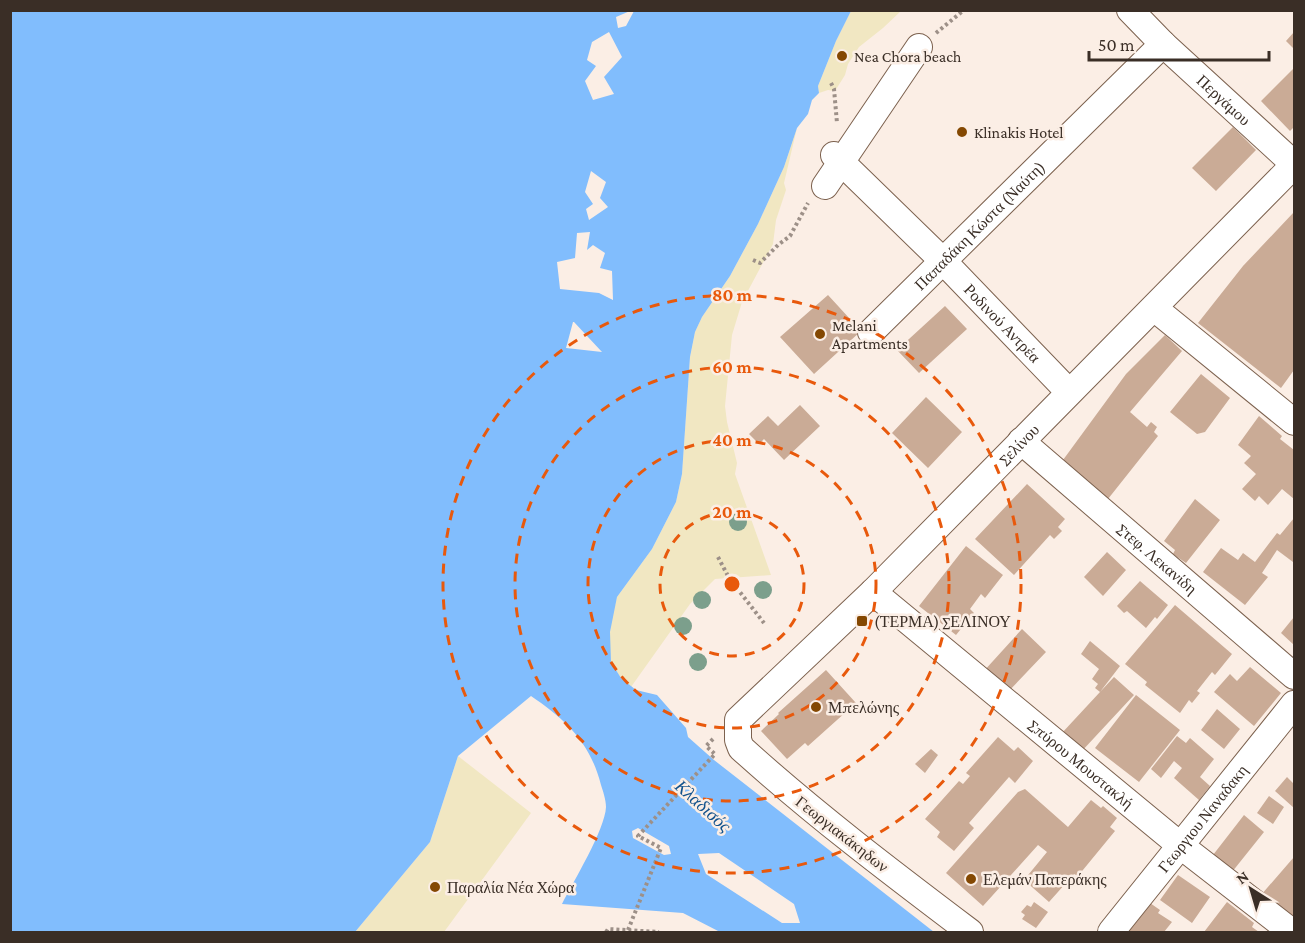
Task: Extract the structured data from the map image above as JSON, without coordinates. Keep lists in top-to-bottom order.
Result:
{
  "streets": {
    "street": [
      "Περγάμου",
      "Παπαδάκη Κώστα (Ναύτη)",
      "Ροδινού Αντρέα",
      "Σελίνου",
      "Στεφ. Λεκανίδη",
      "Σπύρου Μουστακλή",
      "Γεωργιου Ναναδακη",
      "Γεωργιακάκηδων"
    ]
  },
  "crossings": [
    ["Περγάμου", "Παπαδάκη Κώστα (Ναύτη)"],
    ["Περγάμου", "Σελίνου"],
    ["Παπαδάκη Κώστα (Ναύτη)", "Ροδινού Αντρέα"],
    ["Ροδινού Αντρέα", "Σελίνου"],
    ["Σελίνου", "Στεφ. Λεκανίδη"],
    ["Σελίνου", "Σπύρου Μουστακλή"],
    ["Σελίνου", "Γεωργιακάκηδων"],
    ["Σπύρου Μουστακλή", "Γεωργιου Ναναδακη"]
  ],
  "water": ["Κλαδισός"],
  "places": {
    "other": [
      "Nea Chora beach",
      "Klinakis Hotel",
      "Melani Apartments",
      "Μπελώνης",
      "Ελεμάν Πατεράκης",
      "Παραλία Νέα Χώρα"
    ],
    "transit": ["(ΤΕΡΜΑ) ΣΕΛΙΝΟΥ"]
  },
  "scale_bar": "50 m",
  "north": "top left",
  "rings": [
    "80 m",
    "60 m",
    "40 m",
    "20 m"
  ]
}
